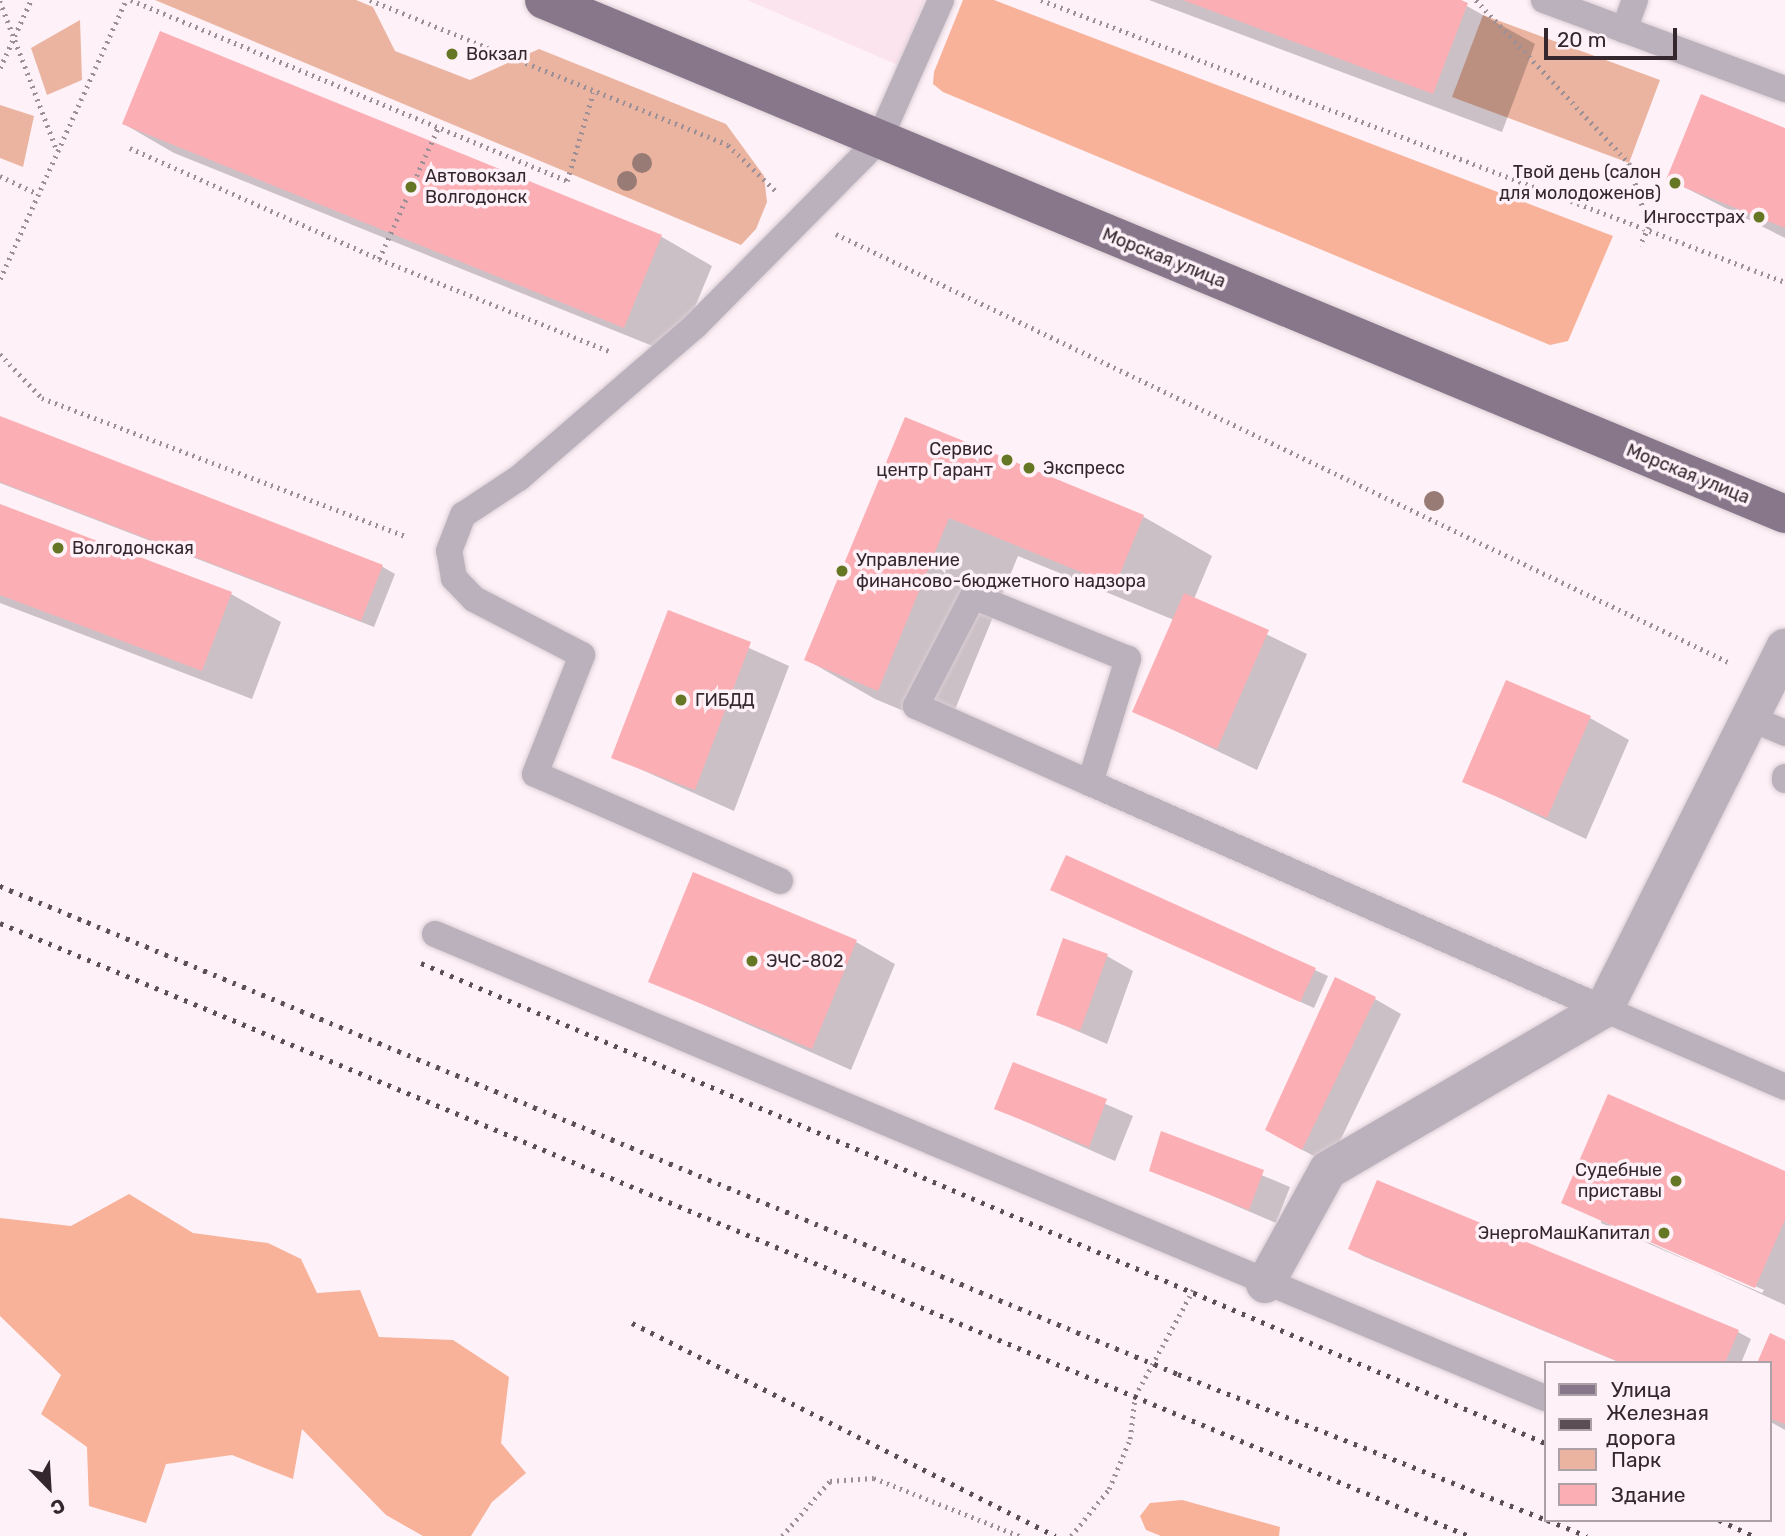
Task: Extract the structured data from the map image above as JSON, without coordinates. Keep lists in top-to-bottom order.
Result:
{
  "streets": {
    "main road": ["Морская улица"]
  },
  "places": [
    "Вокзал",
    "Твой день (салон для молодоженов)",
    "Автовокзал Волгодонск",
    "Ингосстрах",
    "Сервис центр Гарант",
    "Экспресс",
    "Волгодонская",
    "Управление финансово-бюджетного надзора",
    "ГИБДД",
    "ЭЧС-802",
    "Судебные приставы",
    "ЭнергоМашКапитал"
  ],
  "legend": [
    "Улица",
    "Железная дорога",
    "Парк",
    "Здание"
  ],
  "scale_bar": "20 m",
  "north": "bottom right"
}
